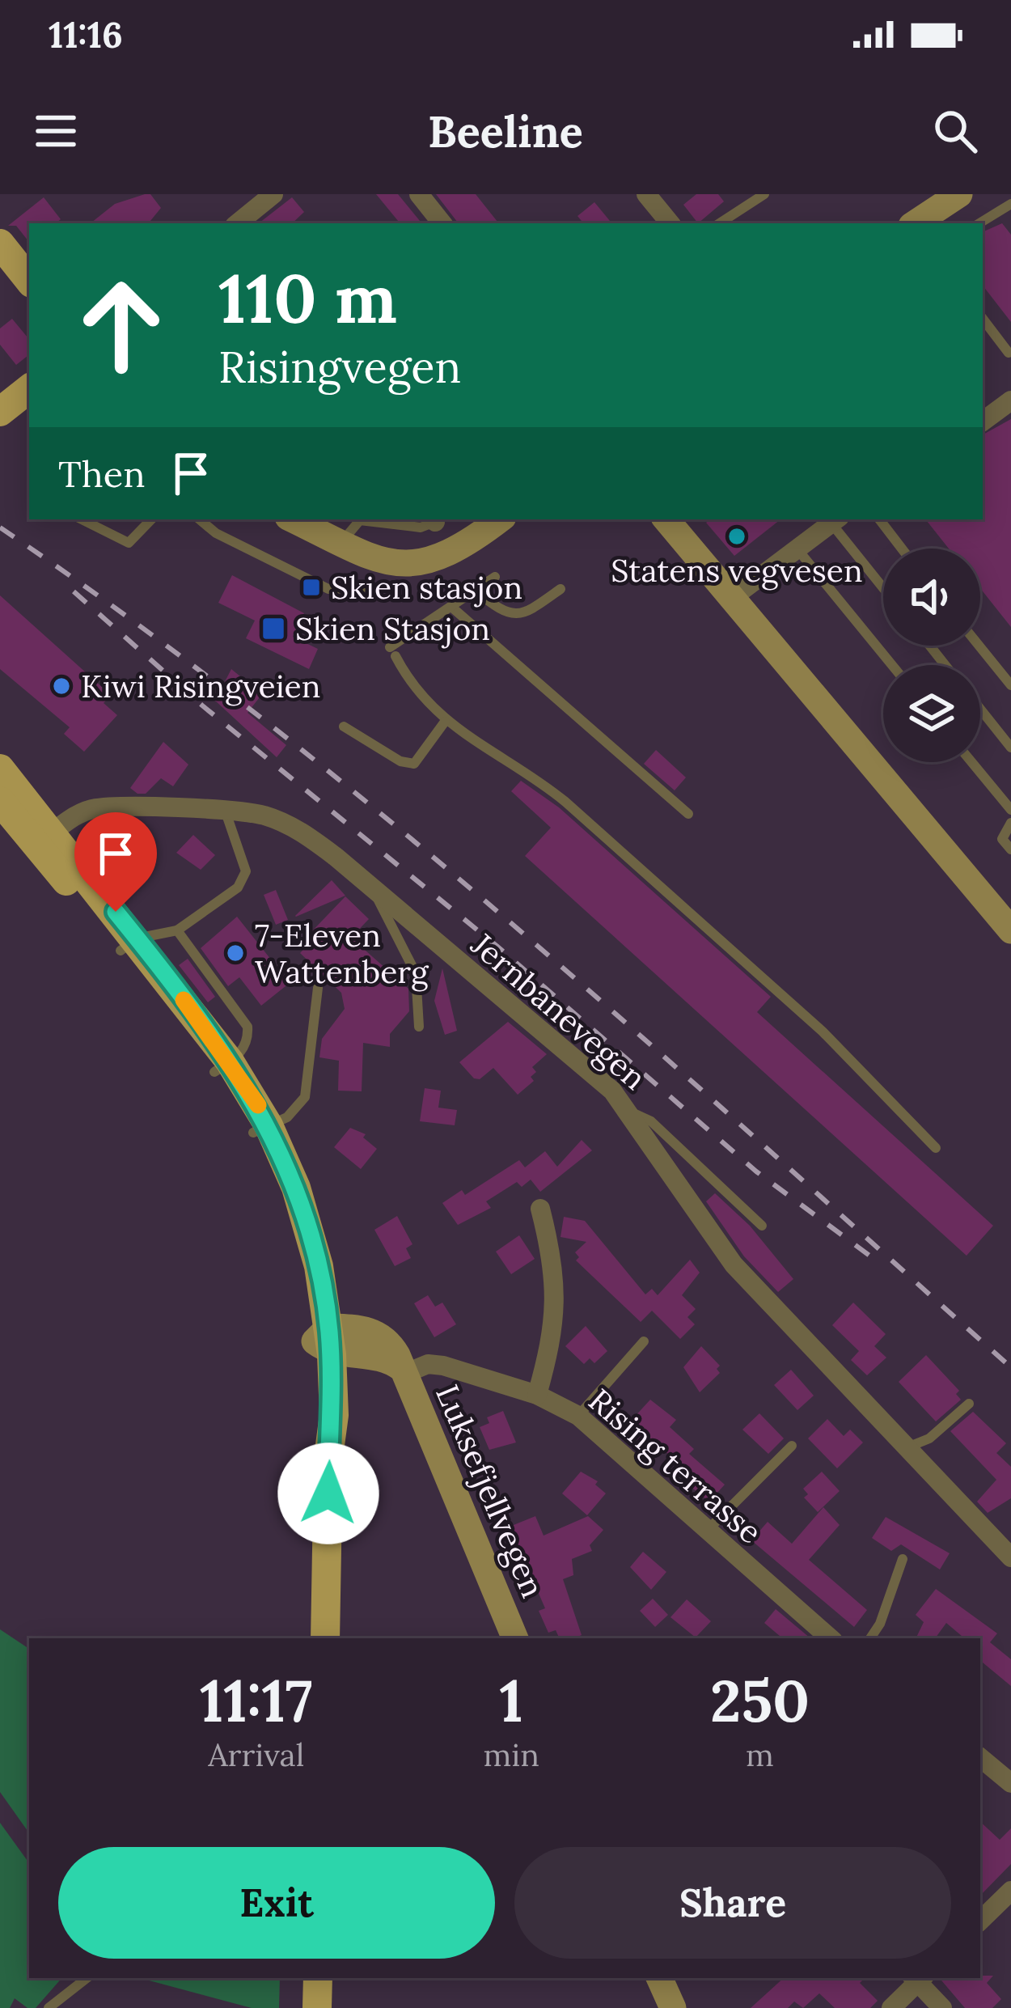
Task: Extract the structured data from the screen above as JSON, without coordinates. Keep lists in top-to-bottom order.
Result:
{
  "streets": {
    "main road": ["Luksefjellvegen"],
    "street": ["Jernbanevegen", "Rising terrasse"]
  },
  "crossings": [
    ["Rising terrasse", "Luksefjellvegen"]
  ],
  "places": {
    "other": ["Statens vegvesen", "Kiwi Risingveien", "7-Eleven Wattenberg"],
    "transit": ["Skien stasjon", "Skien Stasjon"]
  },
  "page": {
    "status": "11:16",
    "header": "Beeline",
    "turn": ["110 m", "Risingvegen"],
    "then": "Then",
    "eta": [
      "11:17",
      "Arrival",
      "1",
      "min",
      "250",
      "m"
    ],
    "buttons": ["Exit", "Share"]
  }
}
